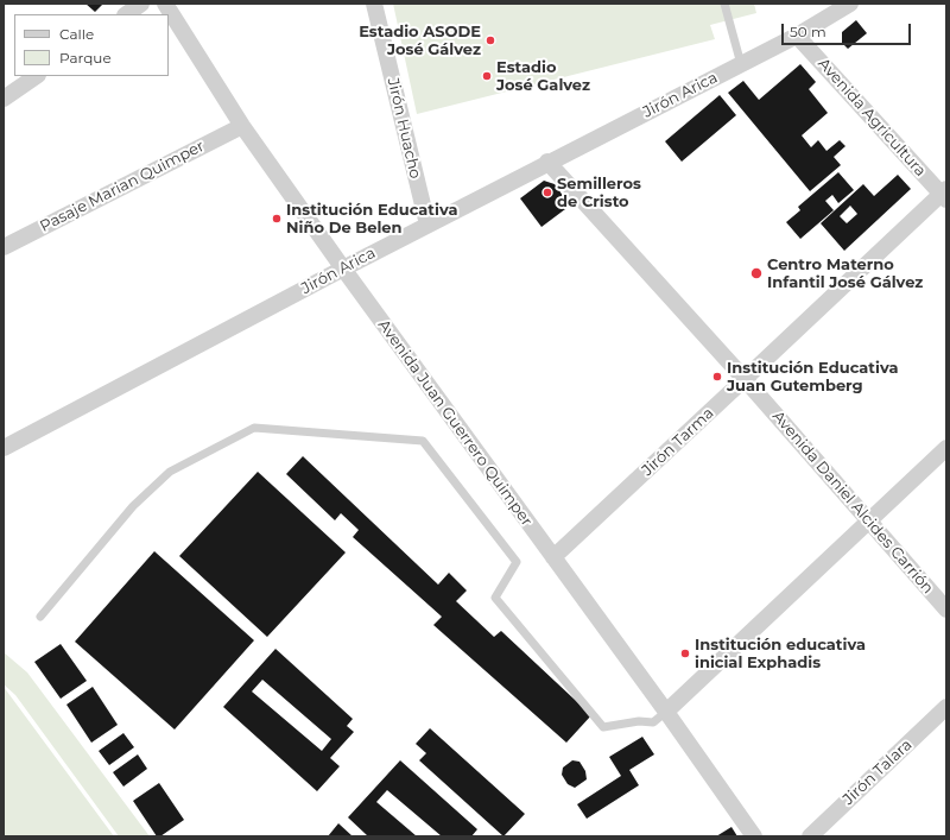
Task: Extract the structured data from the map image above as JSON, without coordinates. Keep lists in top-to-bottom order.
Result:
{
  "streets": {
    "street": [
      "Jirón Arica",
      "Avenida Agricultura",
      "Jirón Huacho",
      "Pasaje Marian Quimper",
      "Avenida Juan Guerrero Quimper",
      "Jirón Tarma",
      "Avenida Daniel Alcides Carrión",
      "Jirón Talara"
    ]
  },
  "crossings": [
    ["Jirón Arica", "Avenida Agricultura"],
    ["Jirón Arica", "Jirón Huacho"],
    ["Jirón Arica", "Avenida Juan Guerrero Quimper"],
    ["Jirón Arica", "Avenida Daniel Alcides Carrión"],
    ["Avenida Agricultura", "Jirón Tarma"],
    ["Pasaje Marian Quimper", "Avenida Juan Guerrero Quimper"],
    ["Avenida Juan Guerrero Quimper", "Jirón Tarma"],
    ["Jirón Tarma", "Avenida Daniel Alcides Carrión"]
  ],
  "places": [
    "Estadio ASODE José Gálvez",
    "Estadio José Galvez",
    "Semilleros de Cristo",
    "Institución Educativa Niño De Belen",
    "Centro Materno Infantil José Gálvez",
    "Institución Educativa Juan Gutemberg",
    "Institución educativa inicial Exphadis"
  ],
  "legend": ["Calle", "Parque"],
  "scale_bar": "50 m"
}
